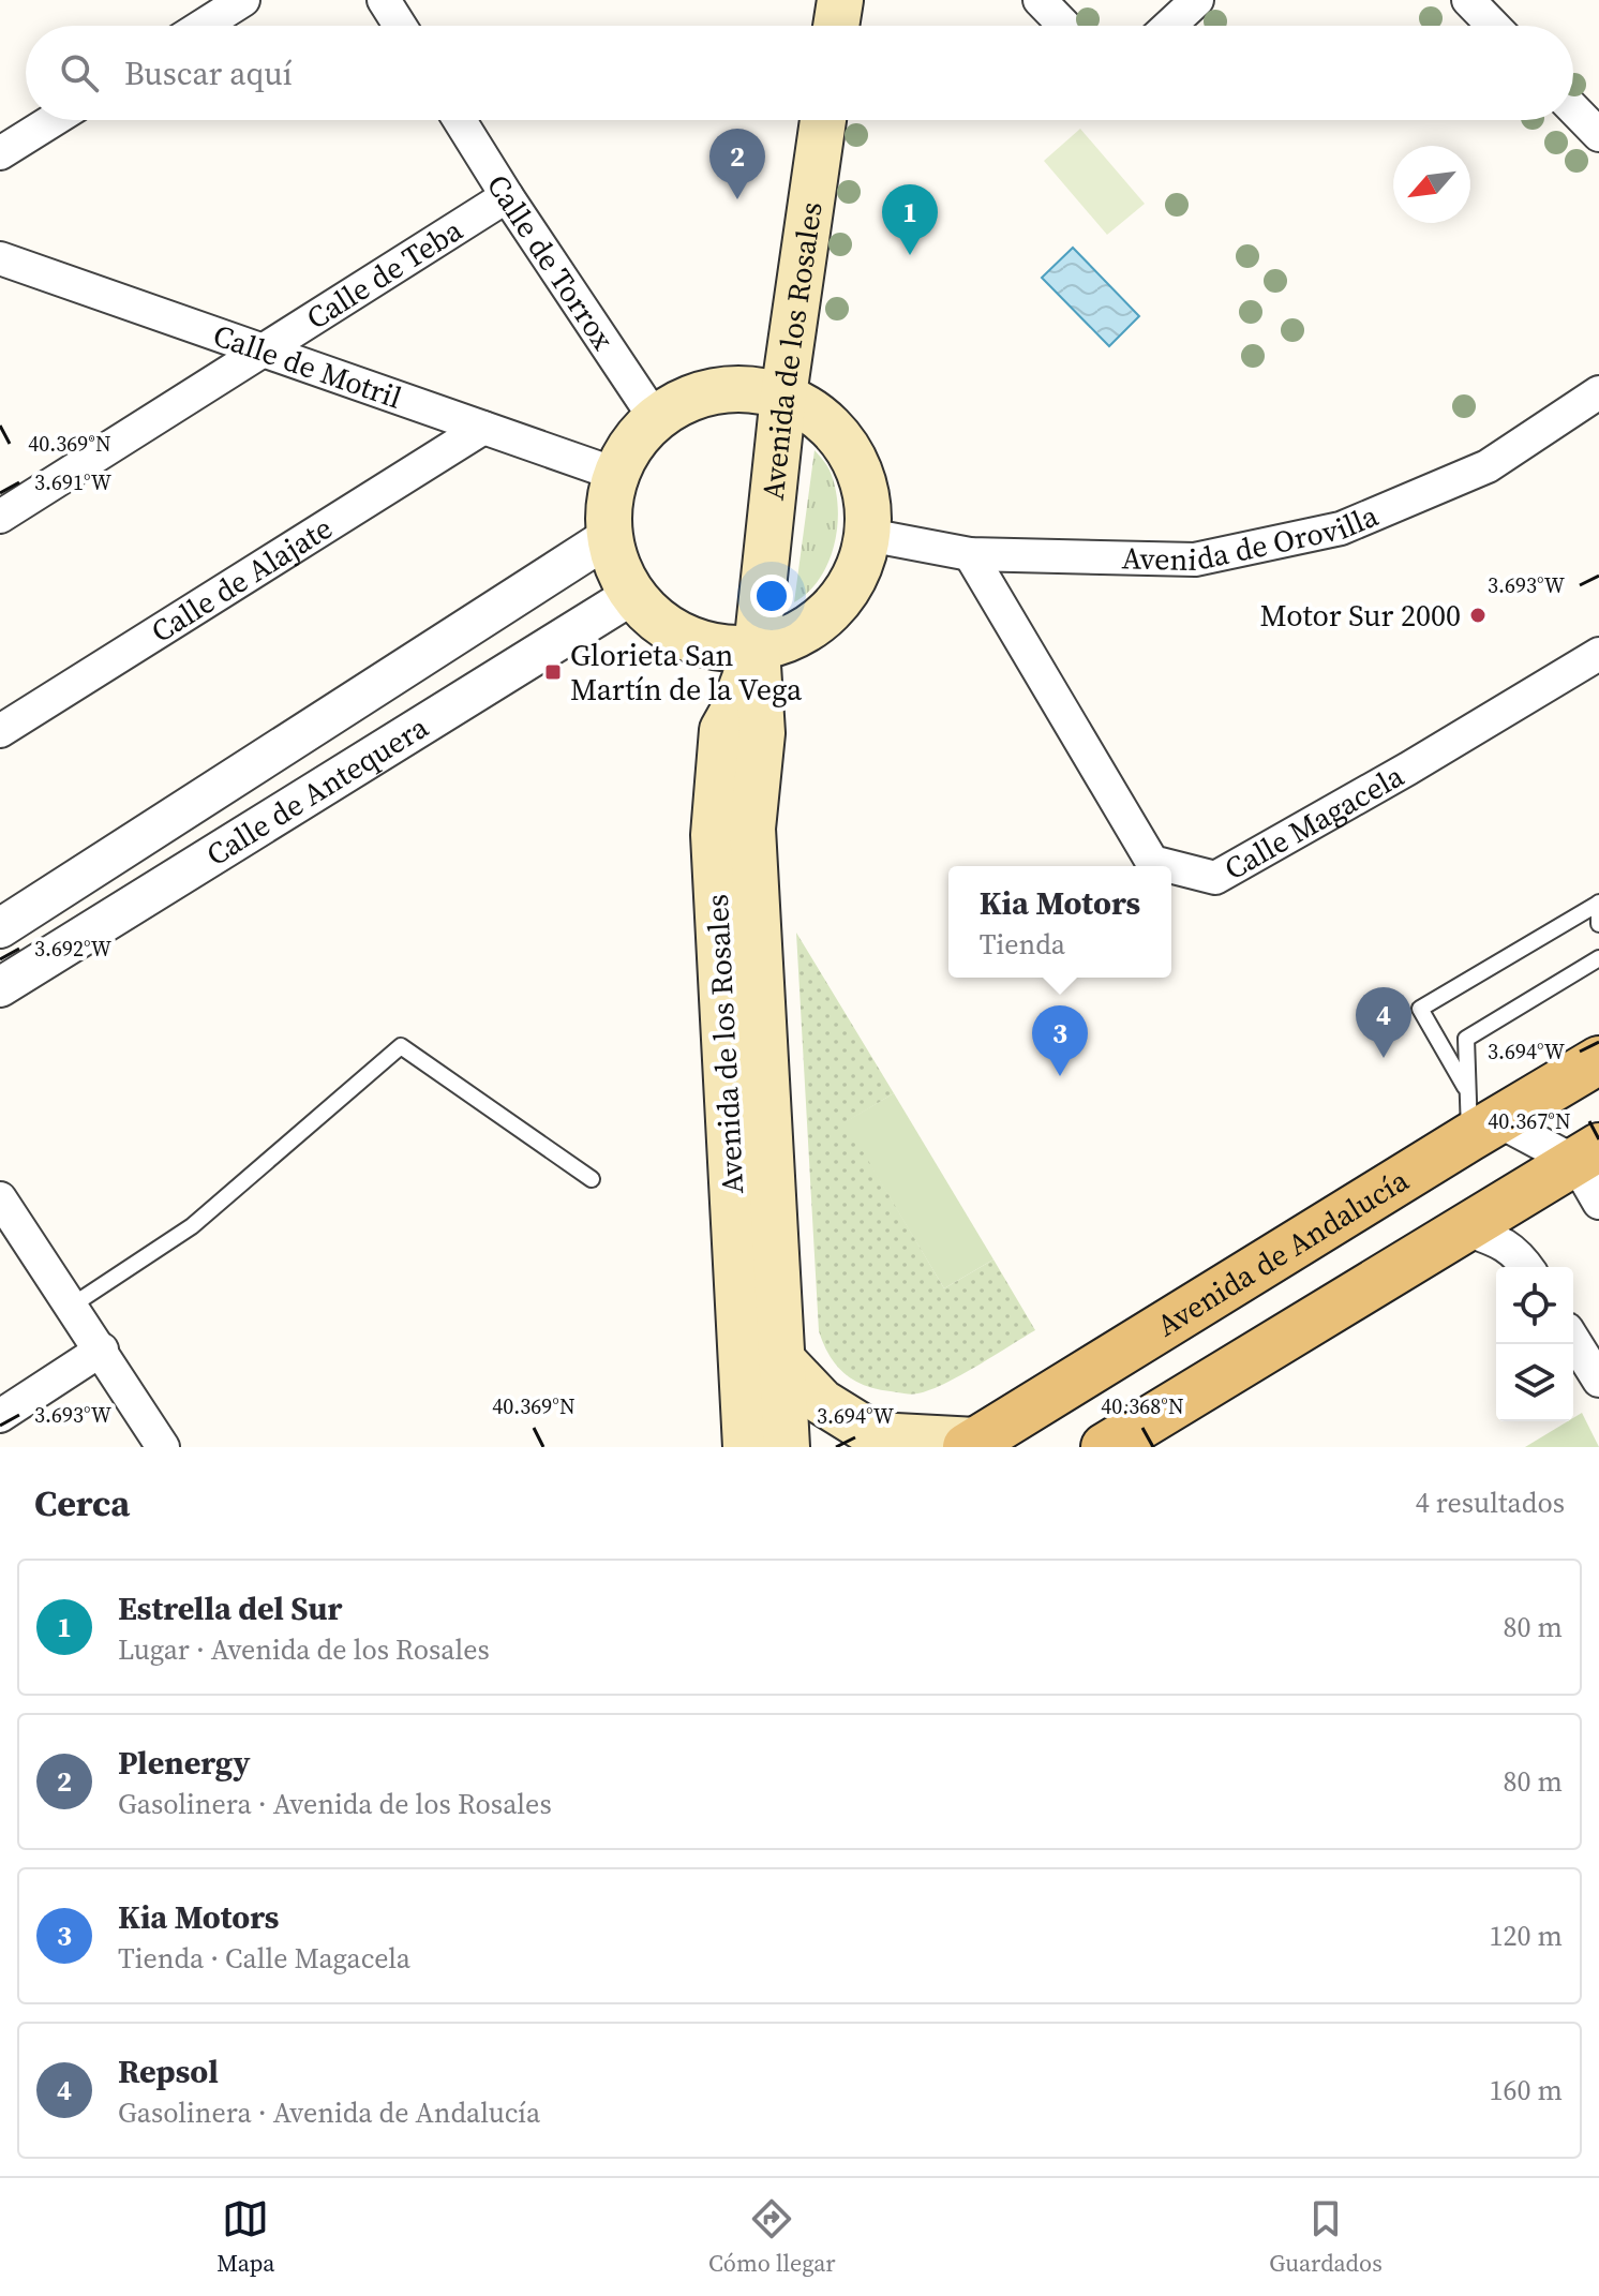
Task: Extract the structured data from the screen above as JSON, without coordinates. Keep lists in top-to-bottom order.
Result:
{
  "streets": {
    "main road": ["Avenida de los Rosales", "Avenida de Andalucía"],
    "street": [
      "Calle de Torrox",
      "Calle de Teba",
      "Calle de Motril",
      "Avenida de Orovilla",
      "Calle de Alajate",
      "Calle de Antequera",
      "Calle Magacela"
    ]
  },
  "crossings": [
    ["Calle de Torrox", "Calle de Teba"],
    ["Calle de Teba", "Calle de Motril"],
    ["Calle de Motril", "Calle de Alajate"],
    ["Avenida de Orovilla", "Calle Magacela"]
  ],
  "places": {
    "other": ["Motor Sur 2000"],
    "transit": ["Glorieta San Martín de la Vega"]
  },
  "north": "bottom left",
  "page": {
    "search": "Buscar aquí",
    "pins": [
      "2",
      "1",
      "4",
      "3"
    ],
    "popup": ["Kia Motors", "Tienda"],
    "heading": ["Cerca", "4 resultados"],
    "list": [
      {
        "mark": "1",
        "name": "Estrella del Sur",
        "note": "Lugar · Avenida de los Rosales",
        "value": "80 m"
      },
      {
        "mark": "2",
        "name": "Plenergy",
        "note": "Gasolinera · Avenida de los Rosales",
        "value": "80 m"
      },
      {
        "mark": "3",
        "name": "Kia Motors",
        "note": "Tienda · Calle Magacela",
        "value": "120 m"
      },
      {
        "mark": "4",
        "name": "Repsol",
        "note": "Gasolinera · Avenida de Andalucía",
        "value": "160 m"
      }
    ],
    "nav": ["Mapa", "Cómo llegar", "Guardados"]
  },
  "coordinates": [
    "40.369°N",
    "3.691°W",
    "3.693°W",
    "3.692°W",
    "3.694°W",
    "40.367°N",
    "40.368°N"
  ]
}
